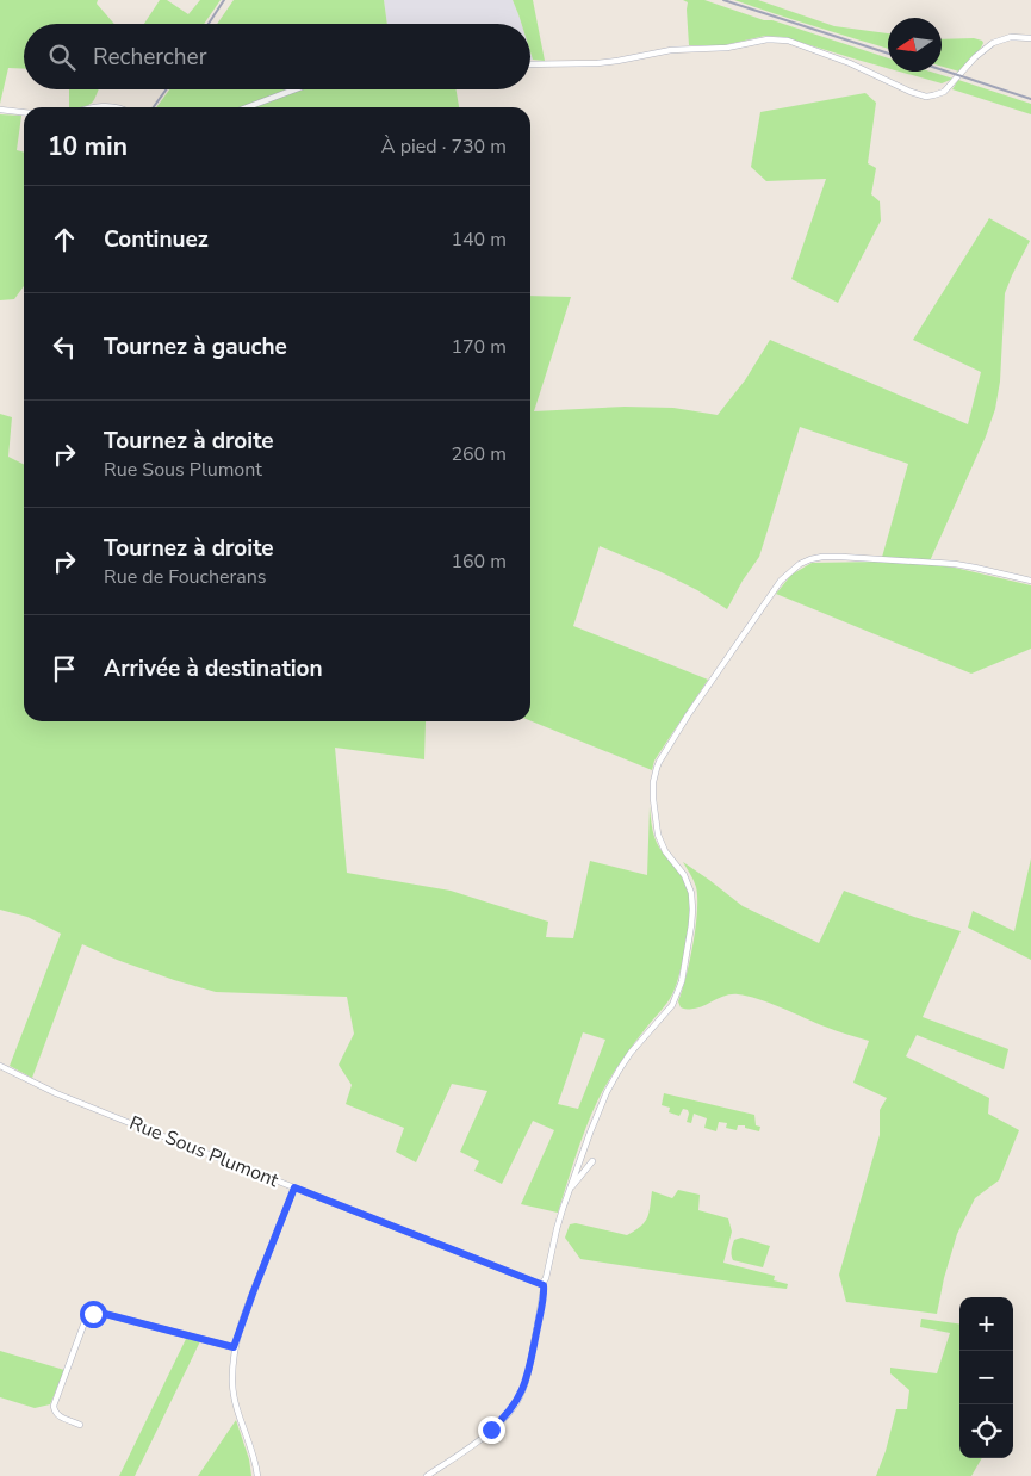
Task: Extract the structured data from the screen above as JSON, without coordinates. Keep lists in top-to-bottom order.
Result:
{
  "streets": {
    "street": ["Rue Sous Plumont"]
  },
  "north": "left",
  "page": {
    "search": "Rechercher",
    "heading": ["10 min", "À pied · 730 m"],
    "list": [
      ["Continuez", "140 m"],
      ["Tournez à gauche", "170 m"],
      ["Tournez à droite", "Rue Sous Plumont", "260 m"],
      ["Tournez à droite", "Rue de Foucherans", "160 m"],
      "Arrivée à destination"
    ],
    "map_buttons": ["+", "−"]
  }
}
